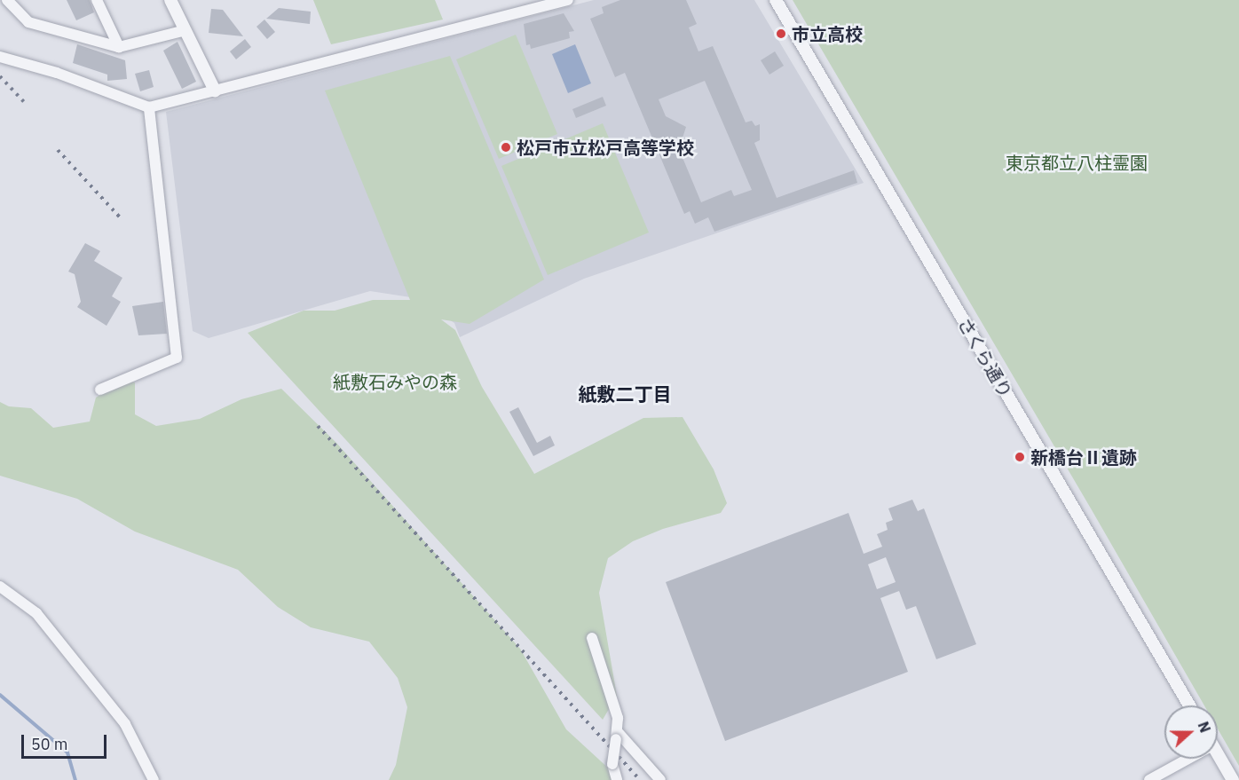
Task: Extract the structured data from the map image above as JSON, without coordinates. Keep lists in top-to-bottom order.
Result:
{
  "streets": {
    "street": ["さくら通り"]
  },
  "districts": ["紙敷二丁目"],
  "parks": ["東京都立八柱霊園", "紙敷石みやの森"],
  "places": ["市立高校", "松戸市立松戸高等学校", "新橋台Ⅱ遺跡"],
  "scale_bar": "50 m",
  "north": "right"
}
